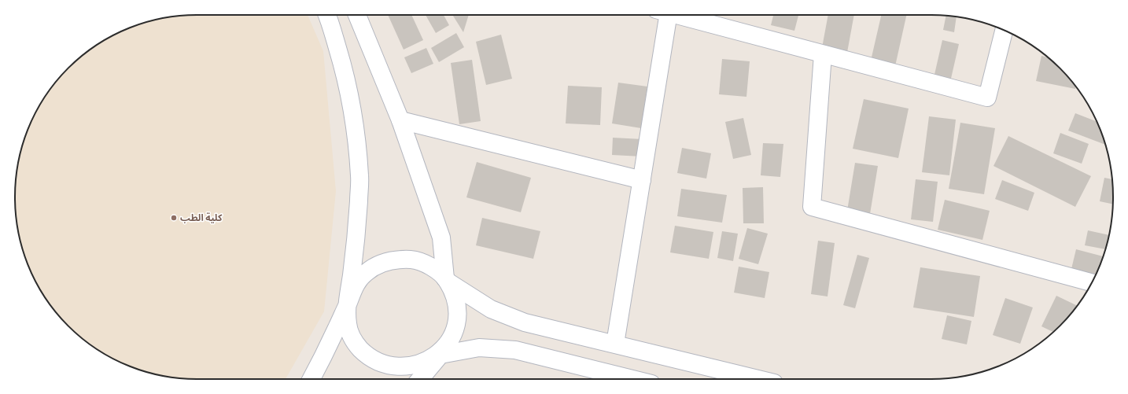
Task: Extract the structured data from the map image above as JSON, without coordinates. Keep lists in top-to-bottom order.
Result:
{
  "places": ["كلية الطب"]
}
